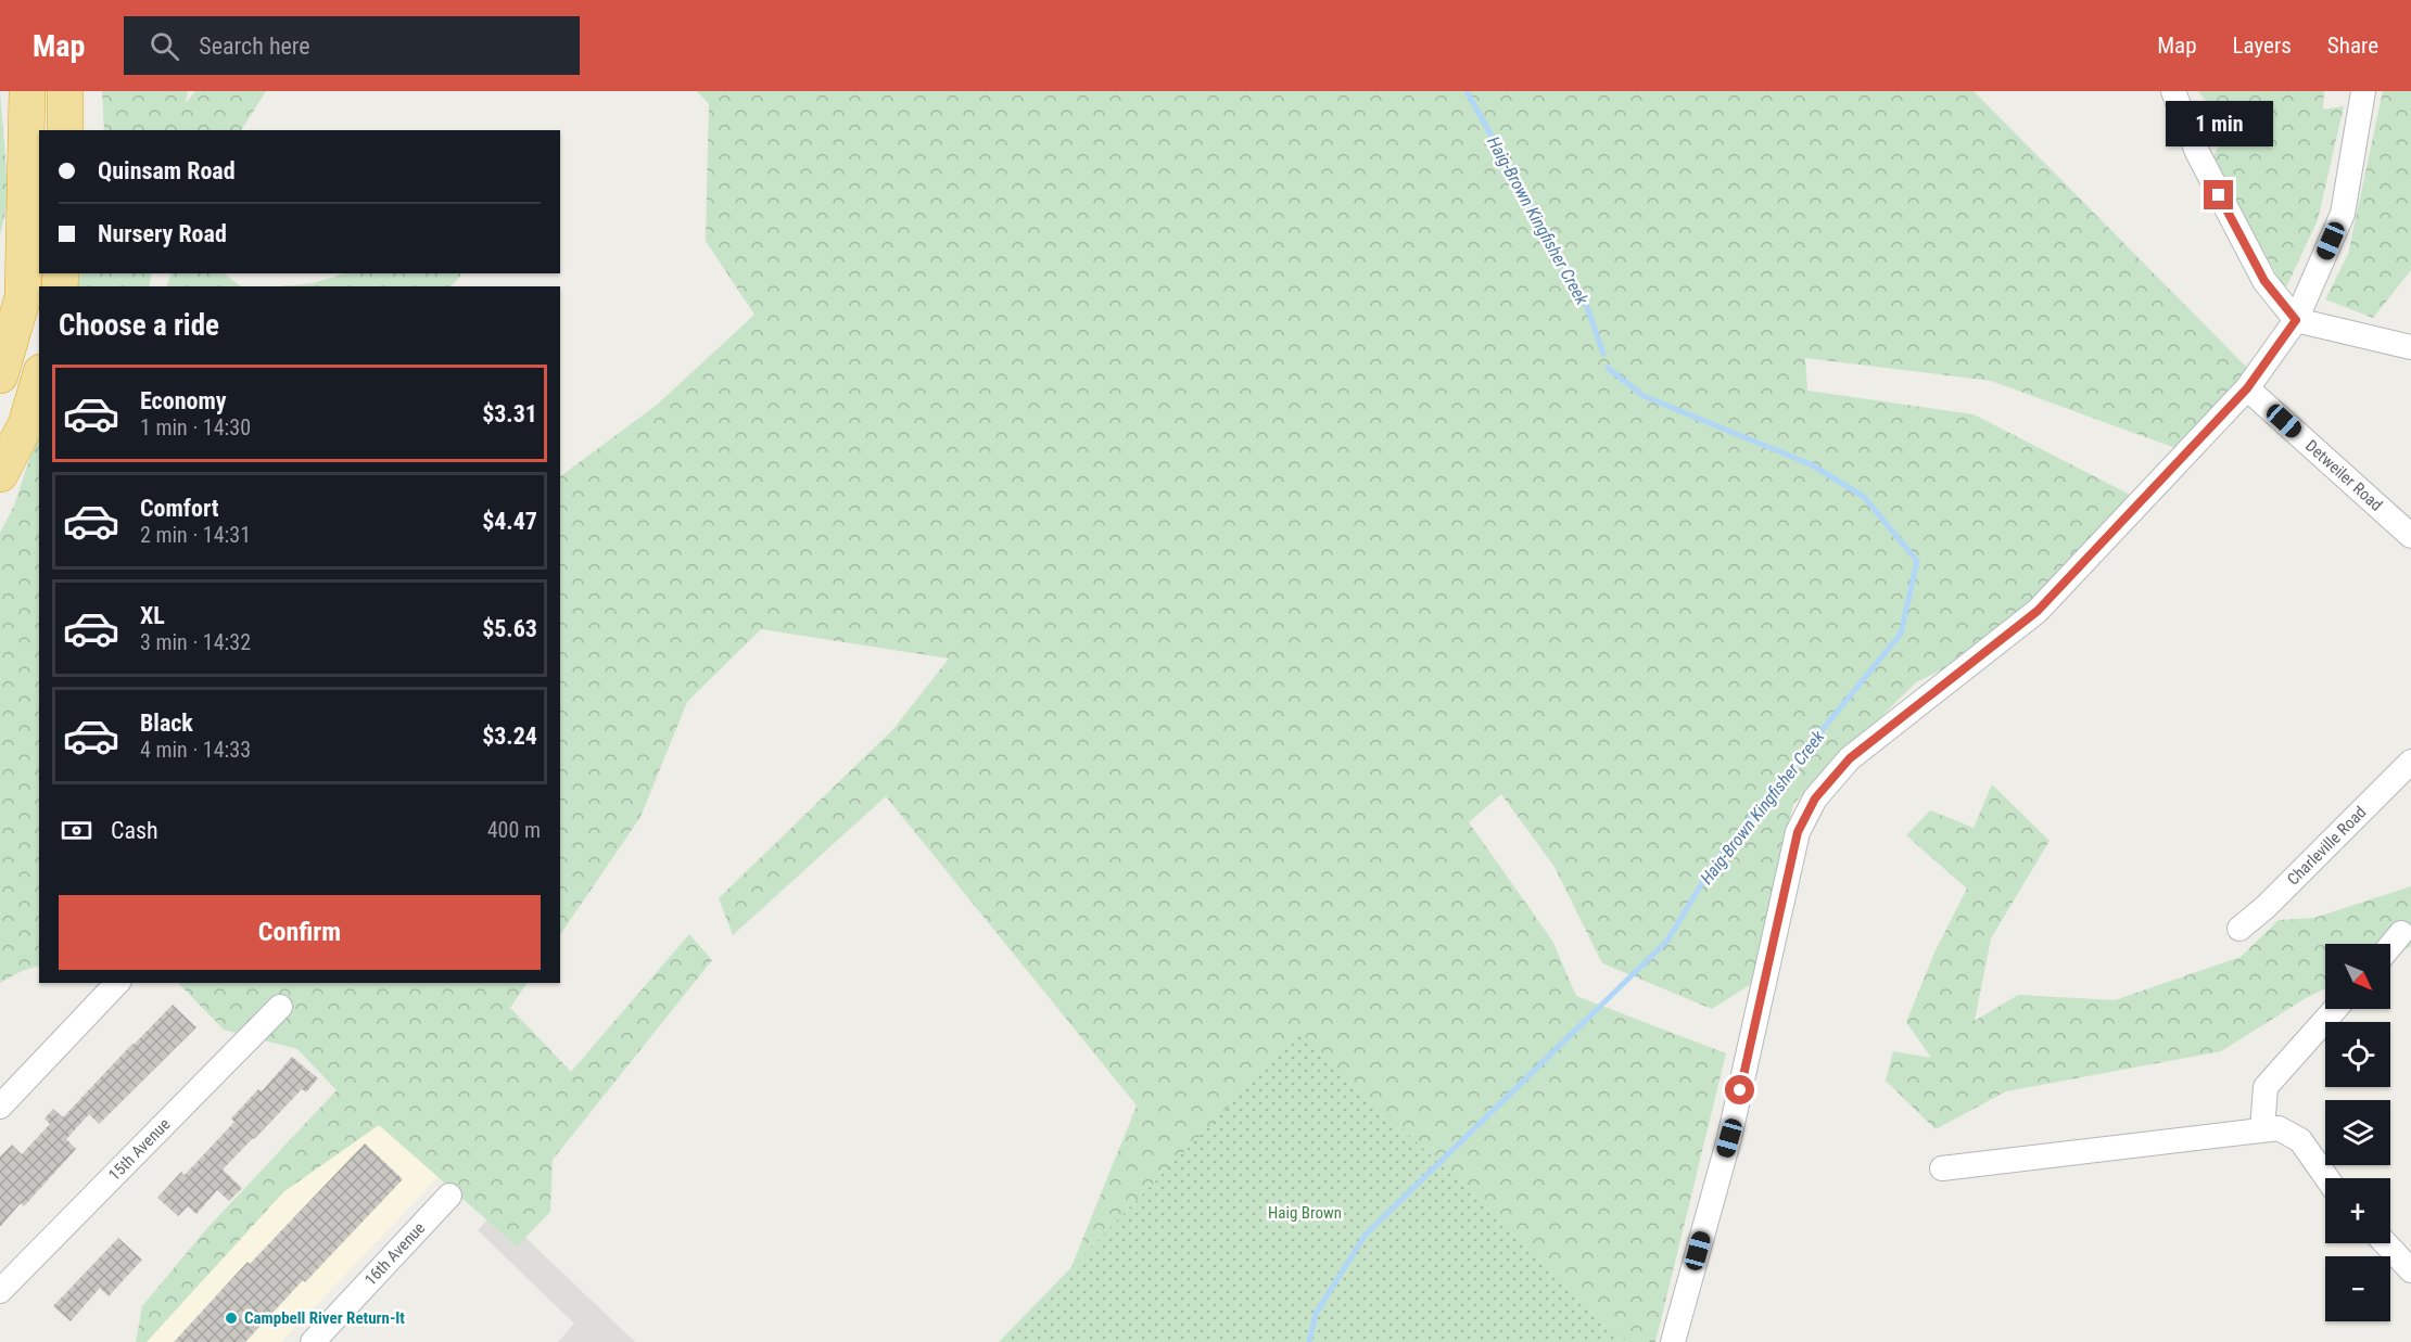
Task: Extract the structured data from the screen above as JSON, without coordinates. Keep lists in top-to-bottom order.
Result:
{
  "streets": {
    "street": [
      "Detweiler Road",
      "Charleville Road",
      "15th Avenue",
      "16th Avenue"
    ]
  },
  "water": ["Haig-Brown Kingfisher Creek"],
  "parks": ["Haig Brown"],
  "places": ["Campbell River Return-It"],
  "north": "bottom right",
  "page": {
    "header": "Map",
    "search": "Search here",
    "nav": ["Map", "Layers", "Share"],
    "bubble": "1 min",
    "banner": ["Quinsam Road", "Nursery Road"],
    "heading": "Choose a ride",
    "list": [
      {
        "name": "Economy",
        "note": "1 min · 14:30",
        "value": "$3.31"
      },
      {
        "name": "Comfort",
        "note": "2 min · 14:31",
        "value": "$4.47"
      },
      {
        "name": "XL",
        "note": "3 min · 14:32",
        "value": "$5.63"
      },
      {
        "name": "Black",
        "note": "4 min · 14:33",
        "value": "$3.24"
      }
    ],
    "pay": ["Cash", "400 m"],
    "buttons": "Confirm",
    "map_buttons": ["+", "−"]
  }
}
